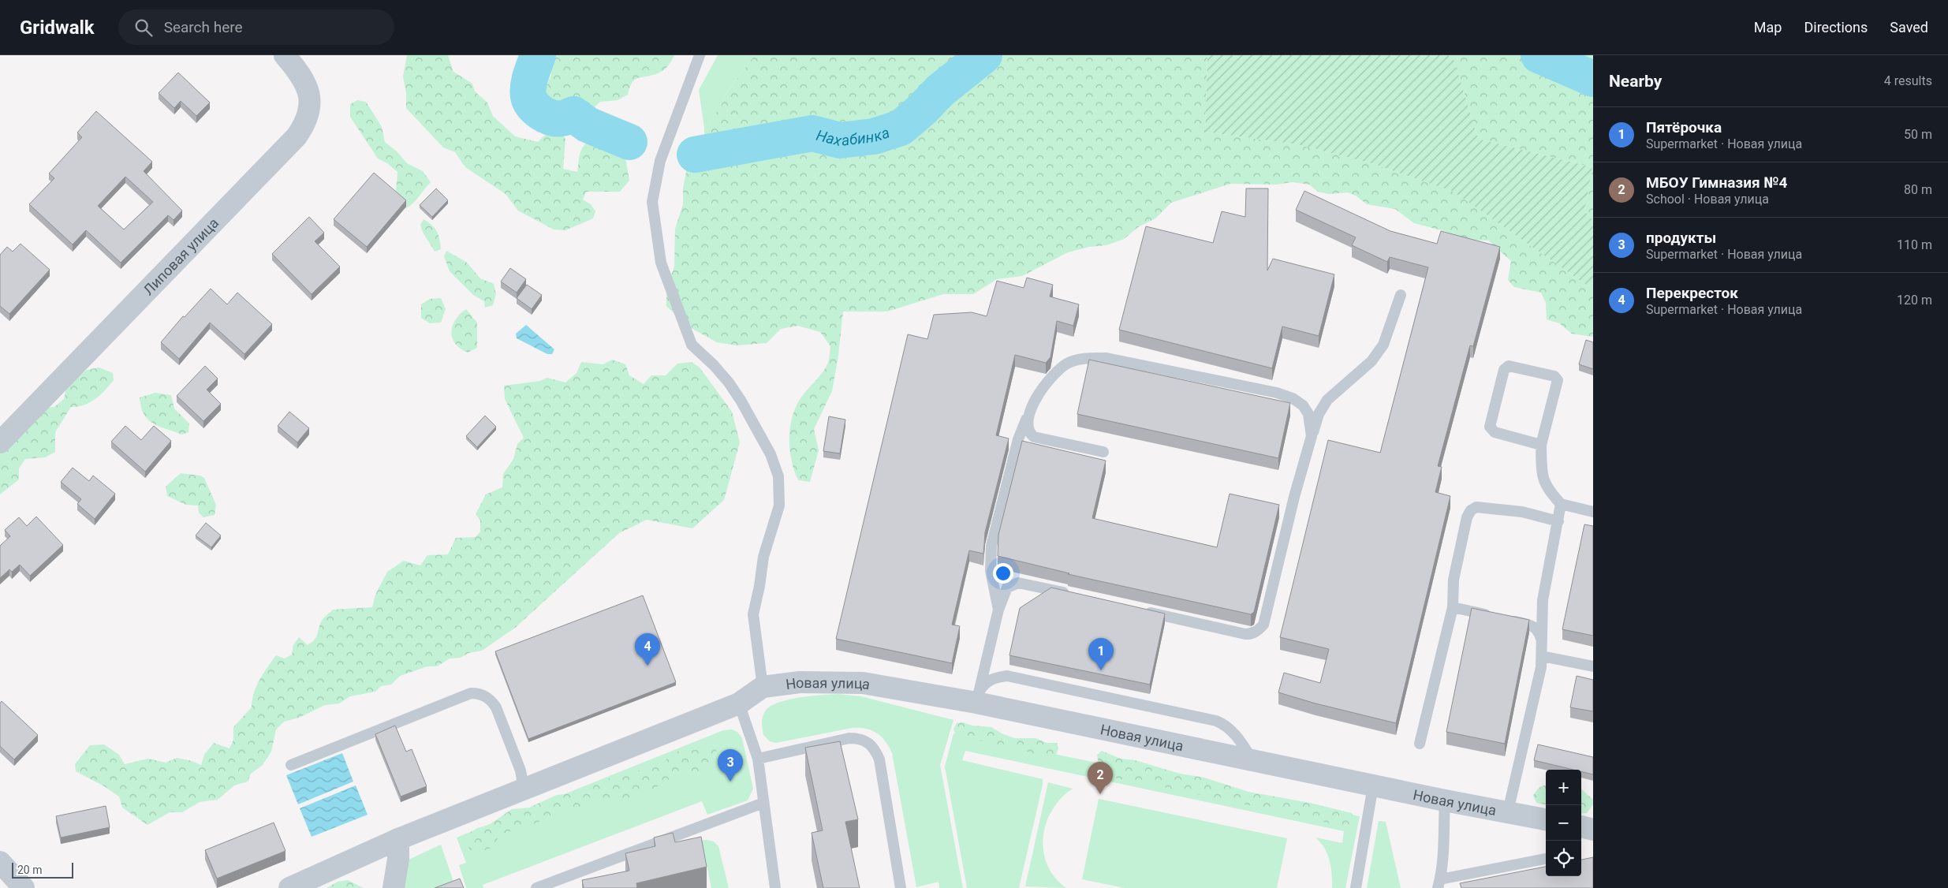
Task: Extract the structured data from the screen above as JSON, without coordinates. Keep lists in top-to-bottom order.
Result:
{
  "streets": {
    "street": ["Липовая улица", "Новая улица"]
  },
  "water": ["Нахабинка"],
  "scale_bar": "20 m",
  "page": {
    "header": "Gridwalk",
    "search": "Search here",
    "nav": ["Map", "Directions", "Saved"],
    "heading": ["Nearby", "4 results"],
    "list": [
      {
        "mark": "1",
        "name": "Пятёрочка",
        "note": "Supermarket · Новая улица",
        "value": "50 m"
      },
      {
        "mark": "2",
        "name": "МБОУ Гимназия №4",
        "note": "School · Новая улица",
        "value": "80 m"
      },
      {
        "mark": "3",
        "name": "продукты",
        "note": "Supermarket · Новая улица",
        "value": "110 m"
      },
      {
        "mark": "4",
        "name": "Перекресток",
        "note": "Supermarket · Новая улица",
        "value": "120 m"
      }
    ],
    "pins": [
      "4",
      "1",
      "3",
      "2"
    ],
    "map_buttons": ["+", "−"],
    "scale": "20 m"
  }
}
